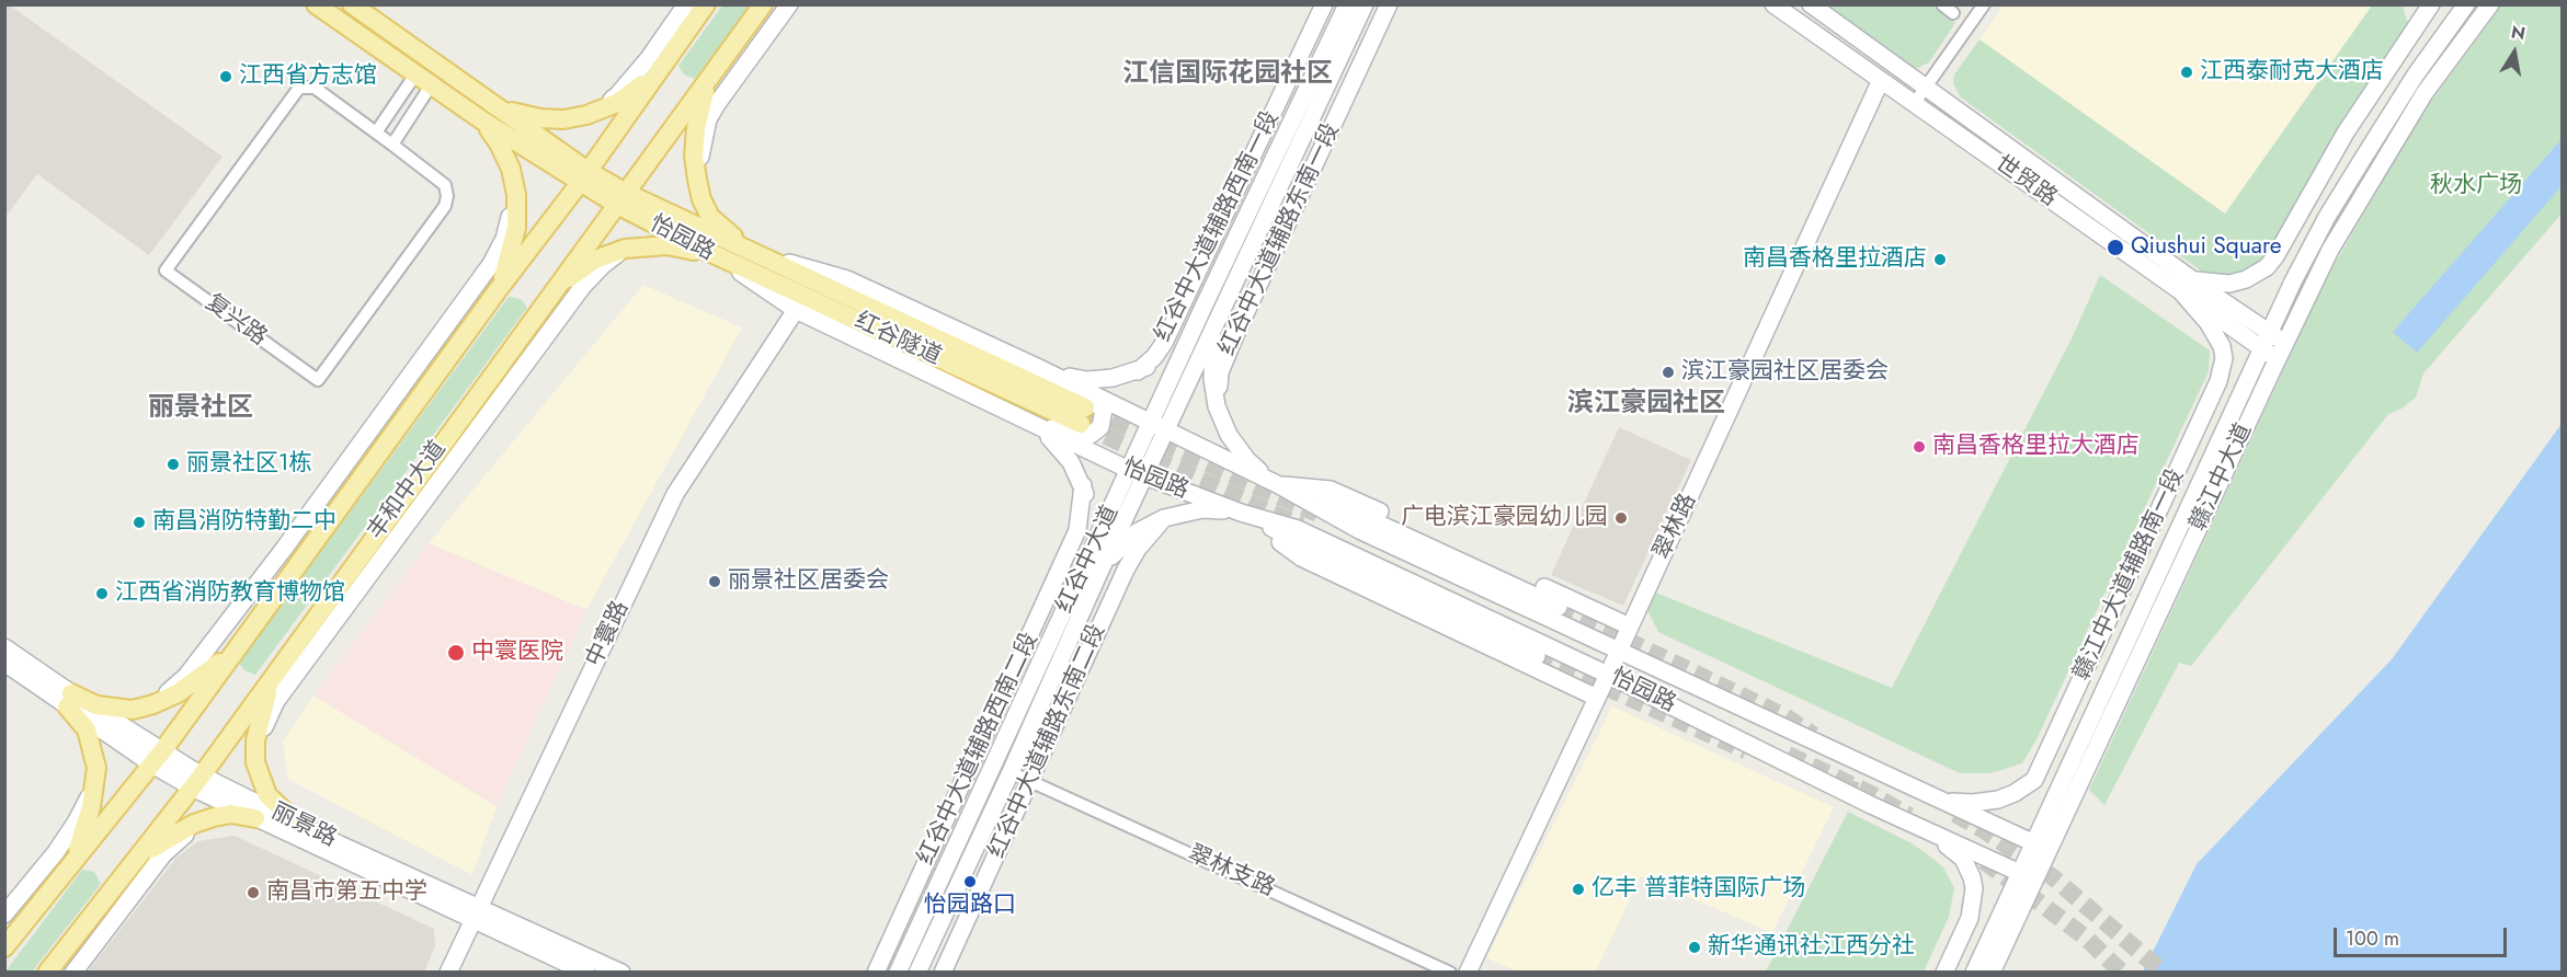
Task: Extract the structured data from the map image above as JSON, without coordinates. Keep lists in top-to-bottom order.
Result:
{
  "streets": {
    "main road": [
      "世贸路",
      "红谷中大道辅路西南一段",
      "怡园路",
      "红谷中大道辅路东南一段",
      "红谷隧道",
      "赣江中大道",
      "丰和中大道",
      "翠林路",
      "红谷中大道",
      "赣江中大道辅路南一段",
      "中寰路",
      "红谷中大道辅路东南二段",
      "红谷中大道辅路西南二段",
      "丽景路"
    ],
    "street": ["复兴路", "翠林支路"]
  },
  "crossings": [
    ["世贸路", "赣江中大道"],
    ["世贸路", "翠林路"],
    ["世贸路", "赣江中大道辅路南一段"],
    ["怡园路", "红谷隧道"],
    ["怡园路", "赣江中大道"],
    ["怡园路", "丰和中大道"],
    ["怡园路", "翠林路"],
    ["怡园路", "红谷中大道"],
    ["怡园路", "赣江中大道辅路南一段"],
    ["怡园路", "中寰路"],
    ["丰和中大道", "丽景路"],
    ["红谷中大道", "翠林支路"],
    ["中寰路", "丽景路"],
    ["红谷中大道辅路东南二段", "翠林支路"]
  ],
  "districts": ["江信国际花园社区", "滨江豪园社区", "丽景社区"],
  "parks": ["秋水广场"],
  "places": [
    "江西泰耐克大酒店",
    "江西省方志馆",
    "Qiushui Square",
    "南昌香格里拉酒店",
    "滨江豪园社区居委会",
    "南昌香格里拉大酒店",
    "丽景社区1栋",
    "广电滨江豪园幼儿园",
    "南昌消防特勤二中",
    "丽景社区居委会",
    "江西省消防教育博物馆",
    "中寰医院",
    "怡园路口",
    "亿丰 普菲特国际广场",
    "南昌市第五中学",
    "新华通讯社江西分社"
  ],
  "scale_bar": "100 m",
  "north": "top"
}
